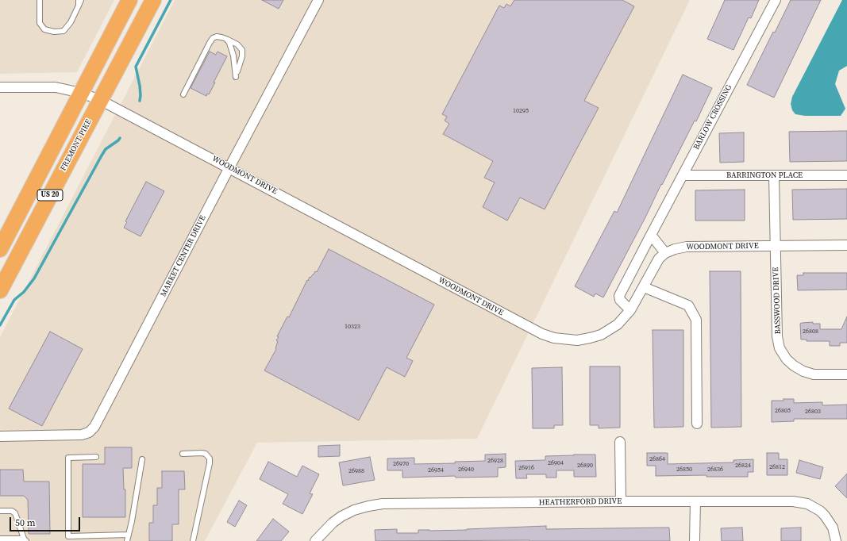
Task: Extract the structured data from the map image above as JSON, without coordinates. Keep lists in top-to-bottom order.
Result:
{
  "streets": {
    "highway": ["FREMONT PIKE", "US 20"],
    "street": [
      "BARLOW CROSSING",
      "WOODMONT DRIVE",
      "BARRINGTON PLACE",
      "MARKET CENTER DRIVE",
      "BASSWOOD DRIVE",
      "HEATHERFORD DRIVE"
    ]
  },
  "crossings": [
    ["BARLOW CROSSING", "WOODMONT DRIVE"],
    ["BARLOW CROSSING", "BARRINGTON PLACE"],
    ["FREMONT PIKE", "WOODMONT DRIVE"],
    ["WOODMONT DRIVE", "MARKET CENTER DRIVE"],
    ["WOODMONT DRIVE", "BASSWOOD DRIVE"],
    ["BARRINGTON PLACE", "BASSWOOD DRIVE"]
  ],
  "house_numbers": [
    "10295",
    "10323",
    "26808",
    "26805",
    "26803",
    "26864",
    "26928",
    "26904",
    "26970",
    "26890",
    "26824",
    "26812",
    "26916",
    "26940",
    "26850",
    "26836",
    "26954",
    "26988"
  ],
  "scale_bar": "50 m"
}
